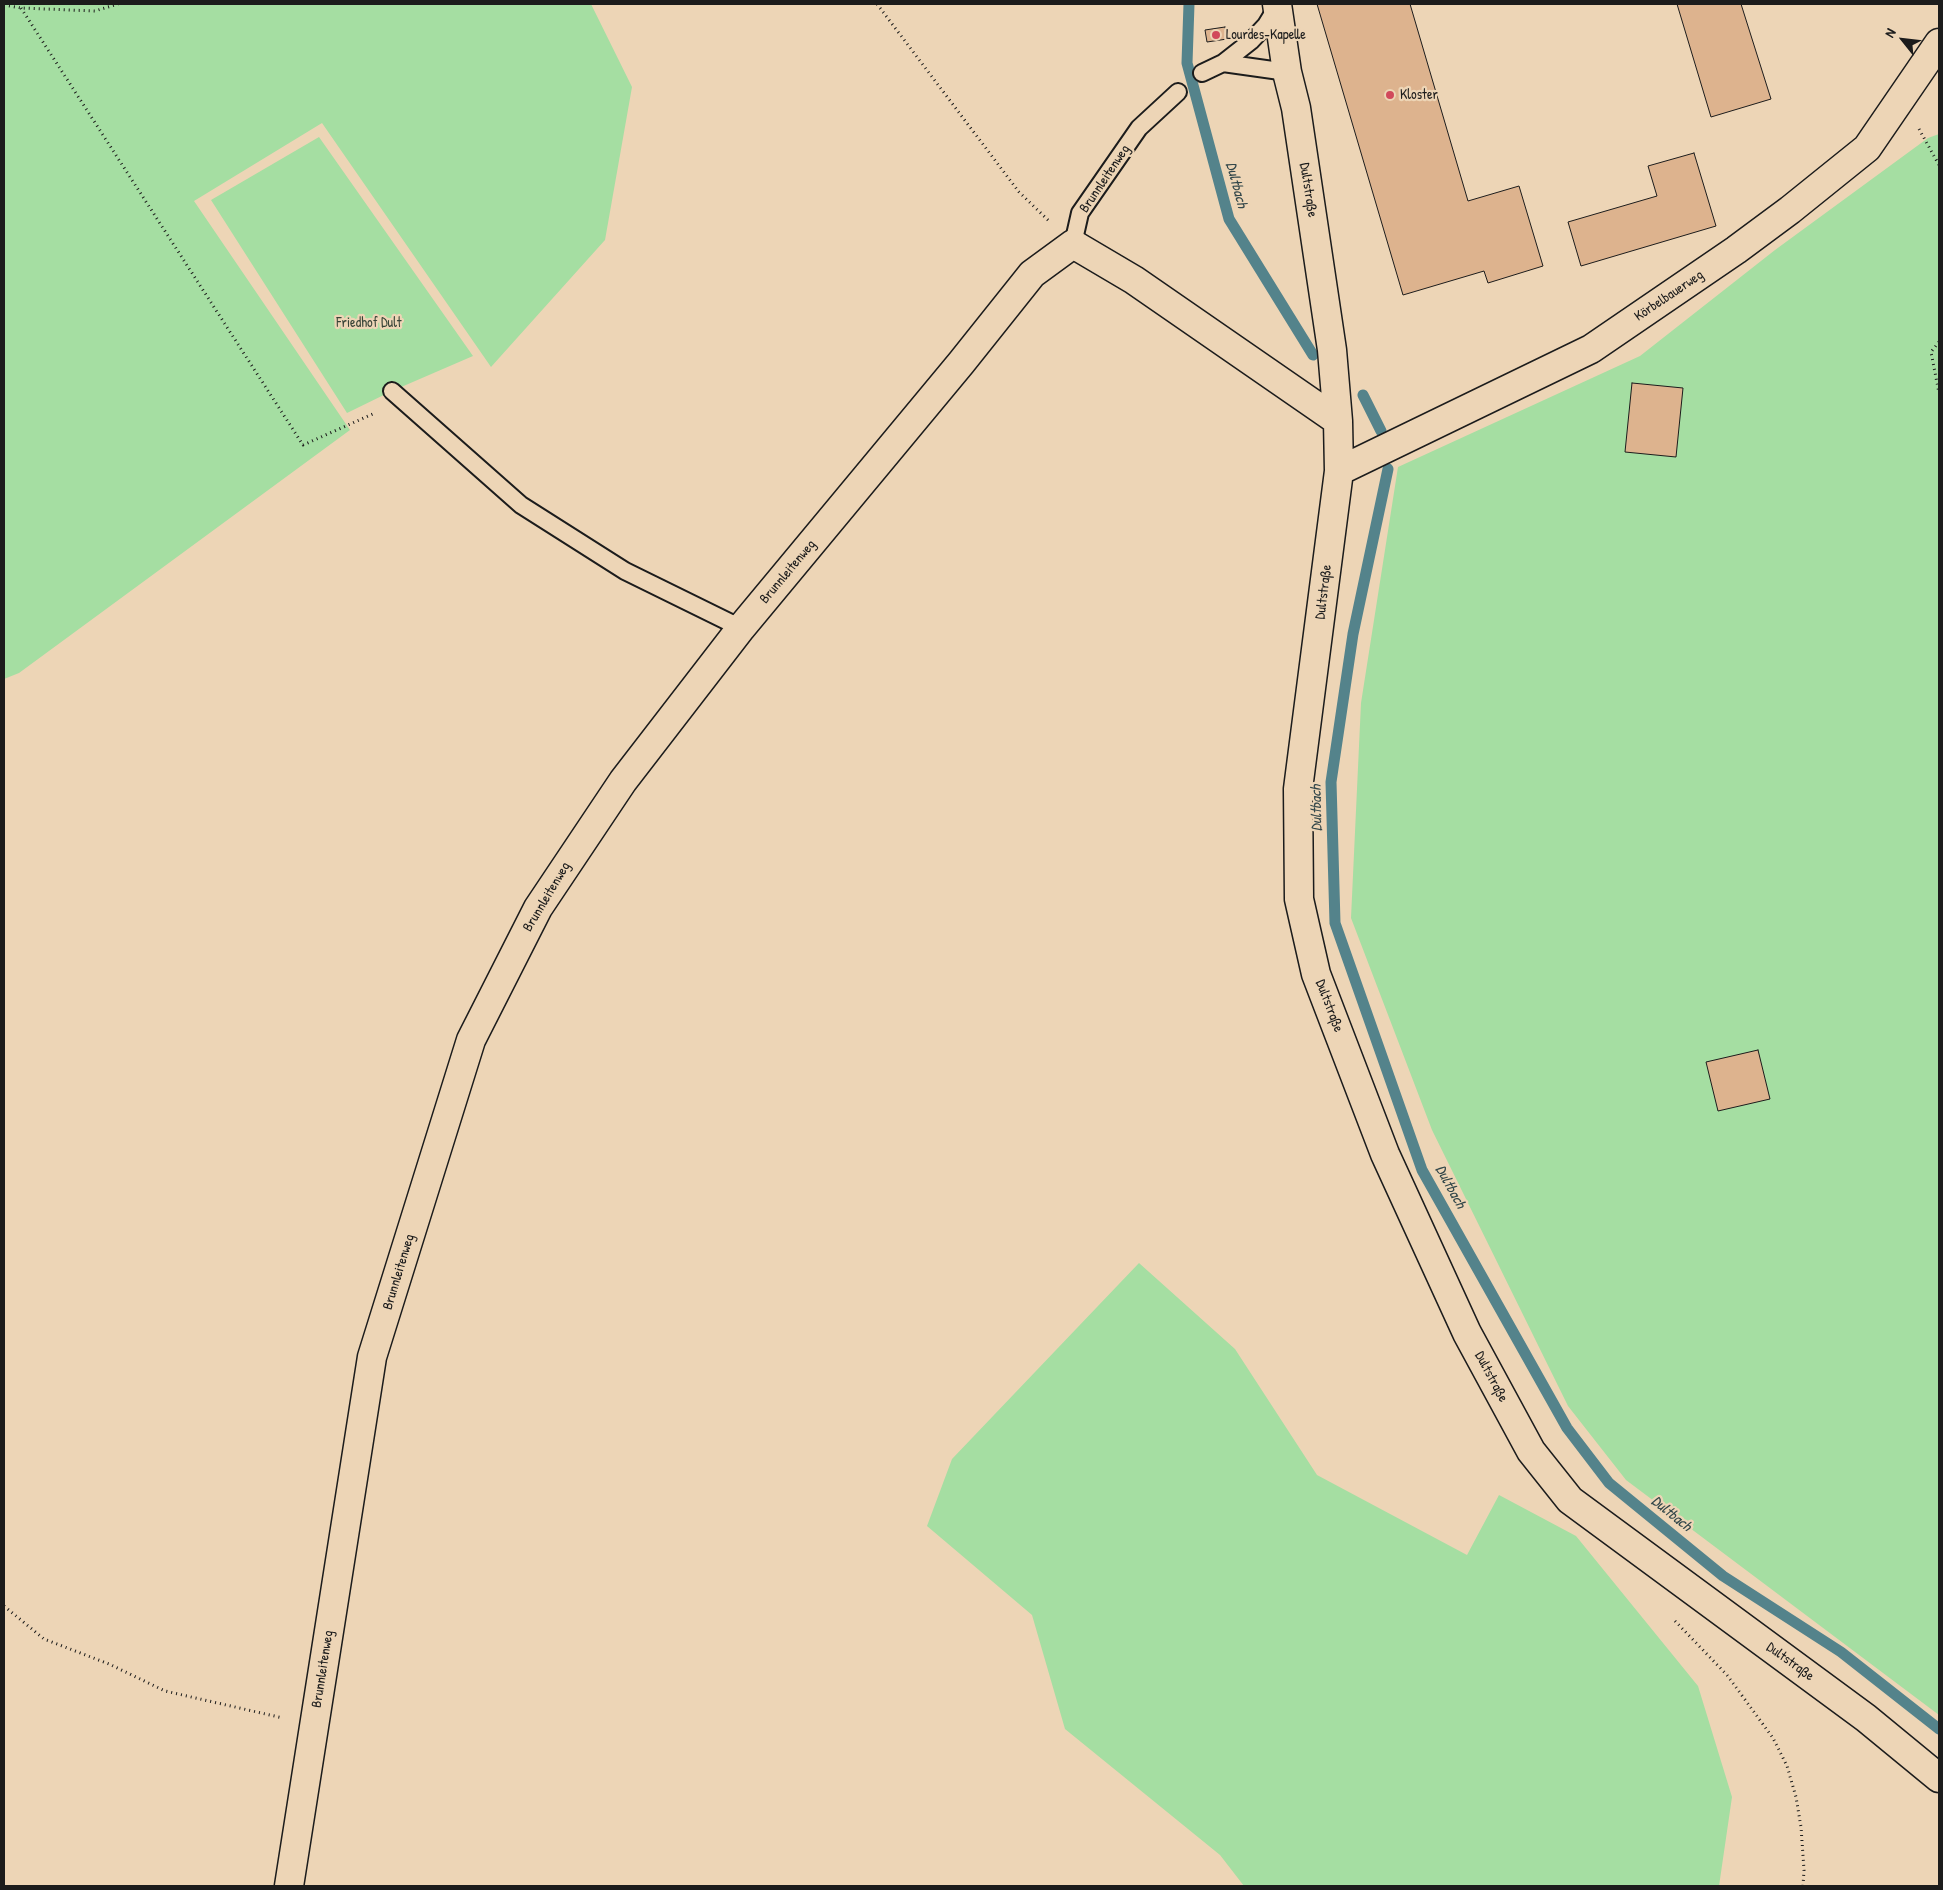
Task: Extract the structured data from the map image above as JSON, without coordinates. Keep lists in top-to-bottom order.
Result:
{
  "streets": {
    "street": ["Brunnleitenweg", "Dultstraße", "Körbelbauerweg"]
  },
  "crossings": [
    ["Dultstraße", "Körbelbauerweg"]
  ],
  "water": ["Dultbach"],
  "parks": ["Friedhof Dult"],
  "places": ["Lourdes-Kapelle", "Kloster"],
  "north": "top left"
}
